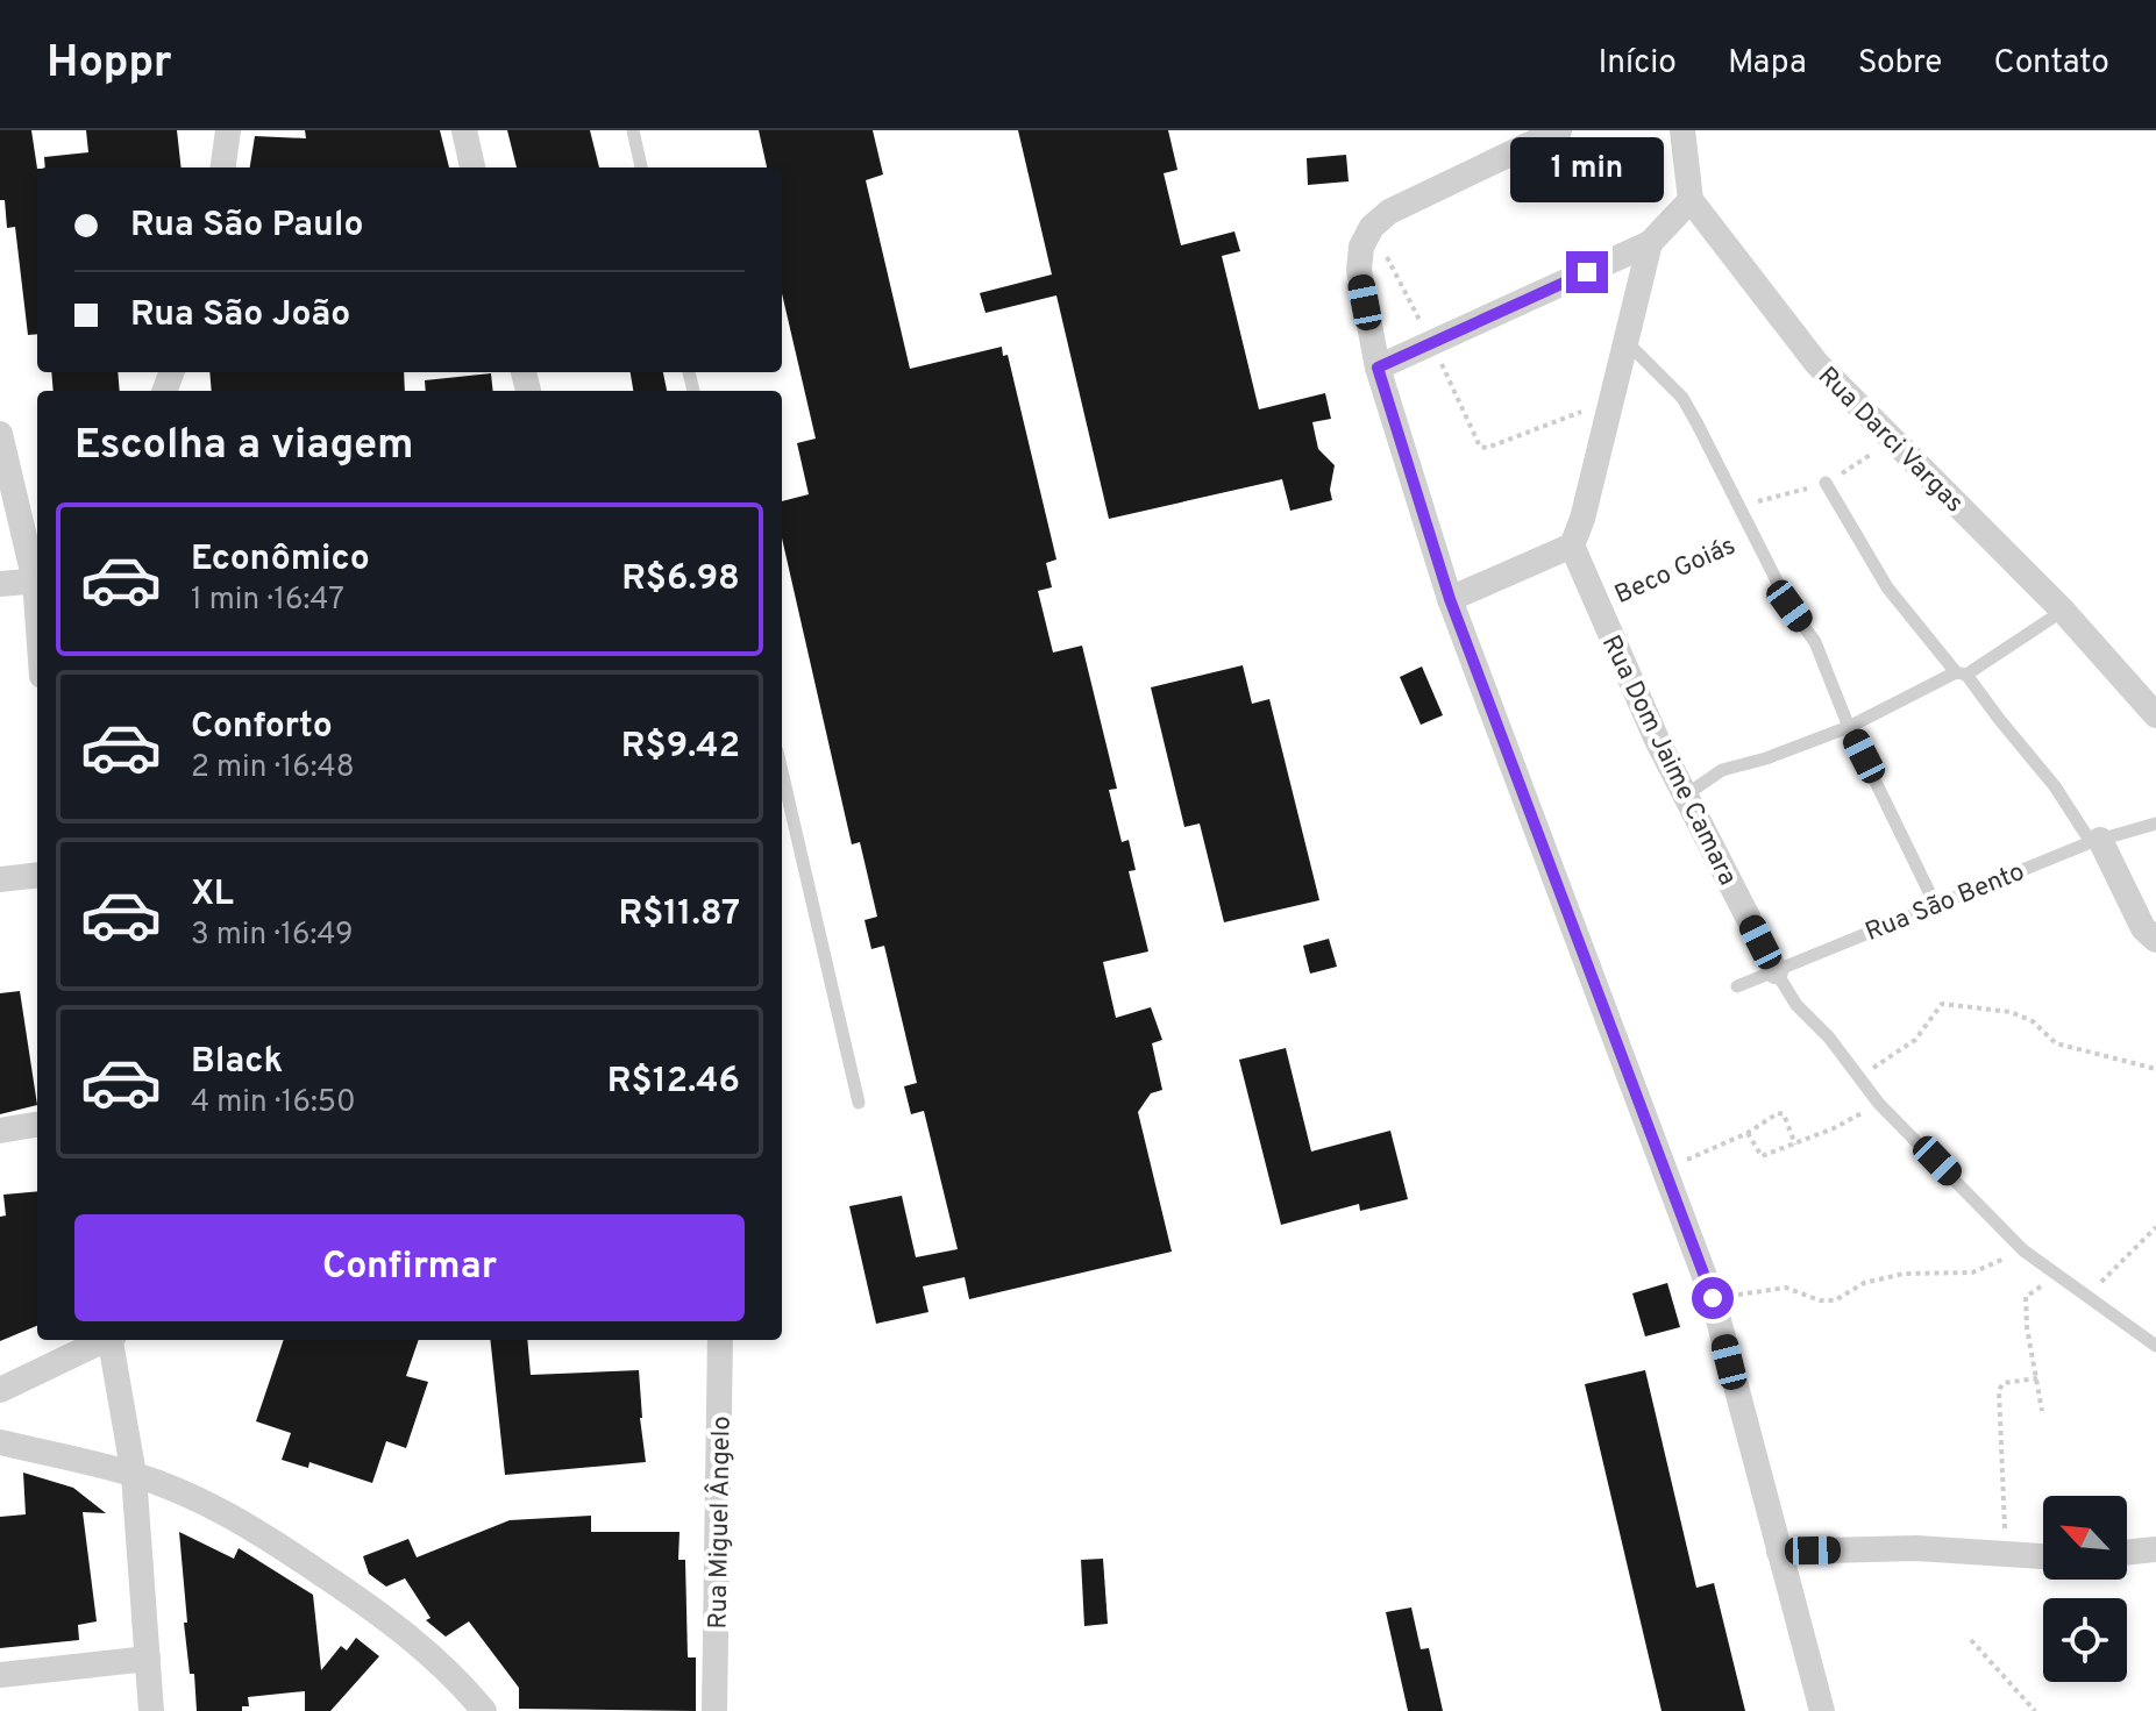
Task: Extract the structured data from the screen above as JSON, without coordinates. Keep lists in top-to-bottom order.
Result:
{
  "streets": {
    "street": ["Rua Darci Vargas", "Rua Dom Jaime Camara", "Rua Miguel Ângelo"],
    "lane": ["Rua São Bento"],
    "path": ["Beco Goiás"]
  },
  "crossings": [
    ["Beco Goiás", "Rua Dom Jaime Camara"],
    ["Rua Dom Jaime Camara", "Rua São Bento"]
  ],
  "north": "top left",
  "page": {
    "header": "Hoppr",
    "nav": [
      "Início",
      "Mapa",
      "Sobre",
      "Contato"
    ],
    "bubble": "1 min",
    "banner": ["Rua São Paulo", "Rua São João"],
    "heading": "Escolha a viagem",
    "list": [
      {
        "name": "Econômico",
        "note": "1 min · 16:47",
        "value": "R$6.98"
      },
      {
        "name": "Conforto",
        "note": "2 min · 16:48",
        "value": "R$9.42"
      },
      {
        "name": "XL",
        "note": "3 min · 16:49",
        "value": "R$11.87"
      },
      {
        "name": "Black",
        "note": "4 min · 16:50",
        "value": "R$12.46"
      }
    ],
    "buttons": "Confirmar"
  }
}
